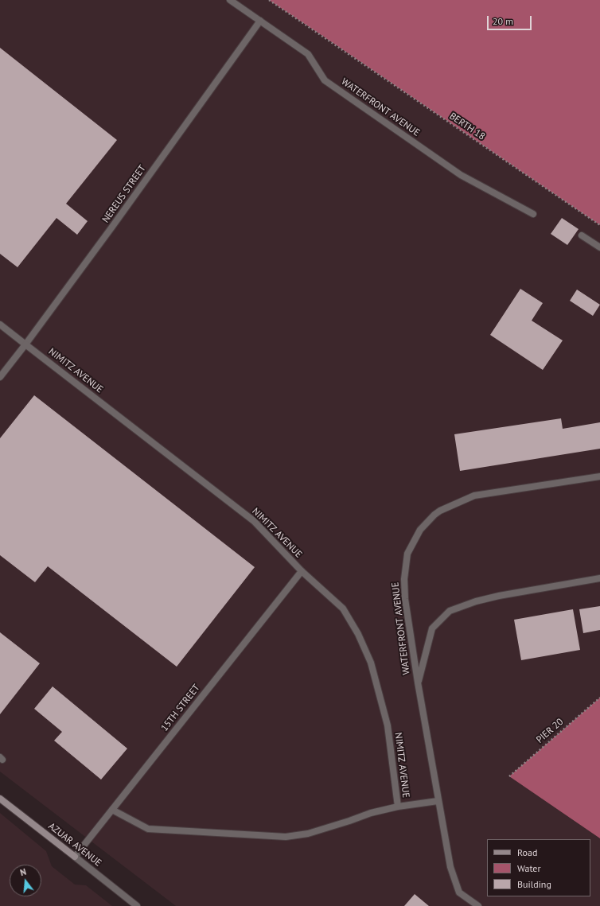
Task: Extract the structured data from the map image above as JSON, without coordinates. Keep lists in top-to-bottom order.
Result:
{
  "streets": {
    "main road": ["AZUAR AVENUE"],
    "street": [
      "WATERFRONT AVENUE",
      "NEREUS STREET",
      "NIMITZ AVENUE",
      "15TH STREET"
    ],
    "path": ["BERTH 18", "PIER 20"]
  },
  "crossings": [
    ["WATERFRONT AVENUE", "NEREUS STREET"],
    ["NEREUS STREET", "NIMITZ AVENUE"],
    ["NIMITZ AVENUE", "15TH STREET"],
    ["15TH STREET", "AZUAR AVENUE"]
  ],
  "legend": ["Road", "Water", "Building"],
  "scale_bar": "20 m",
  "north": "top"
}
